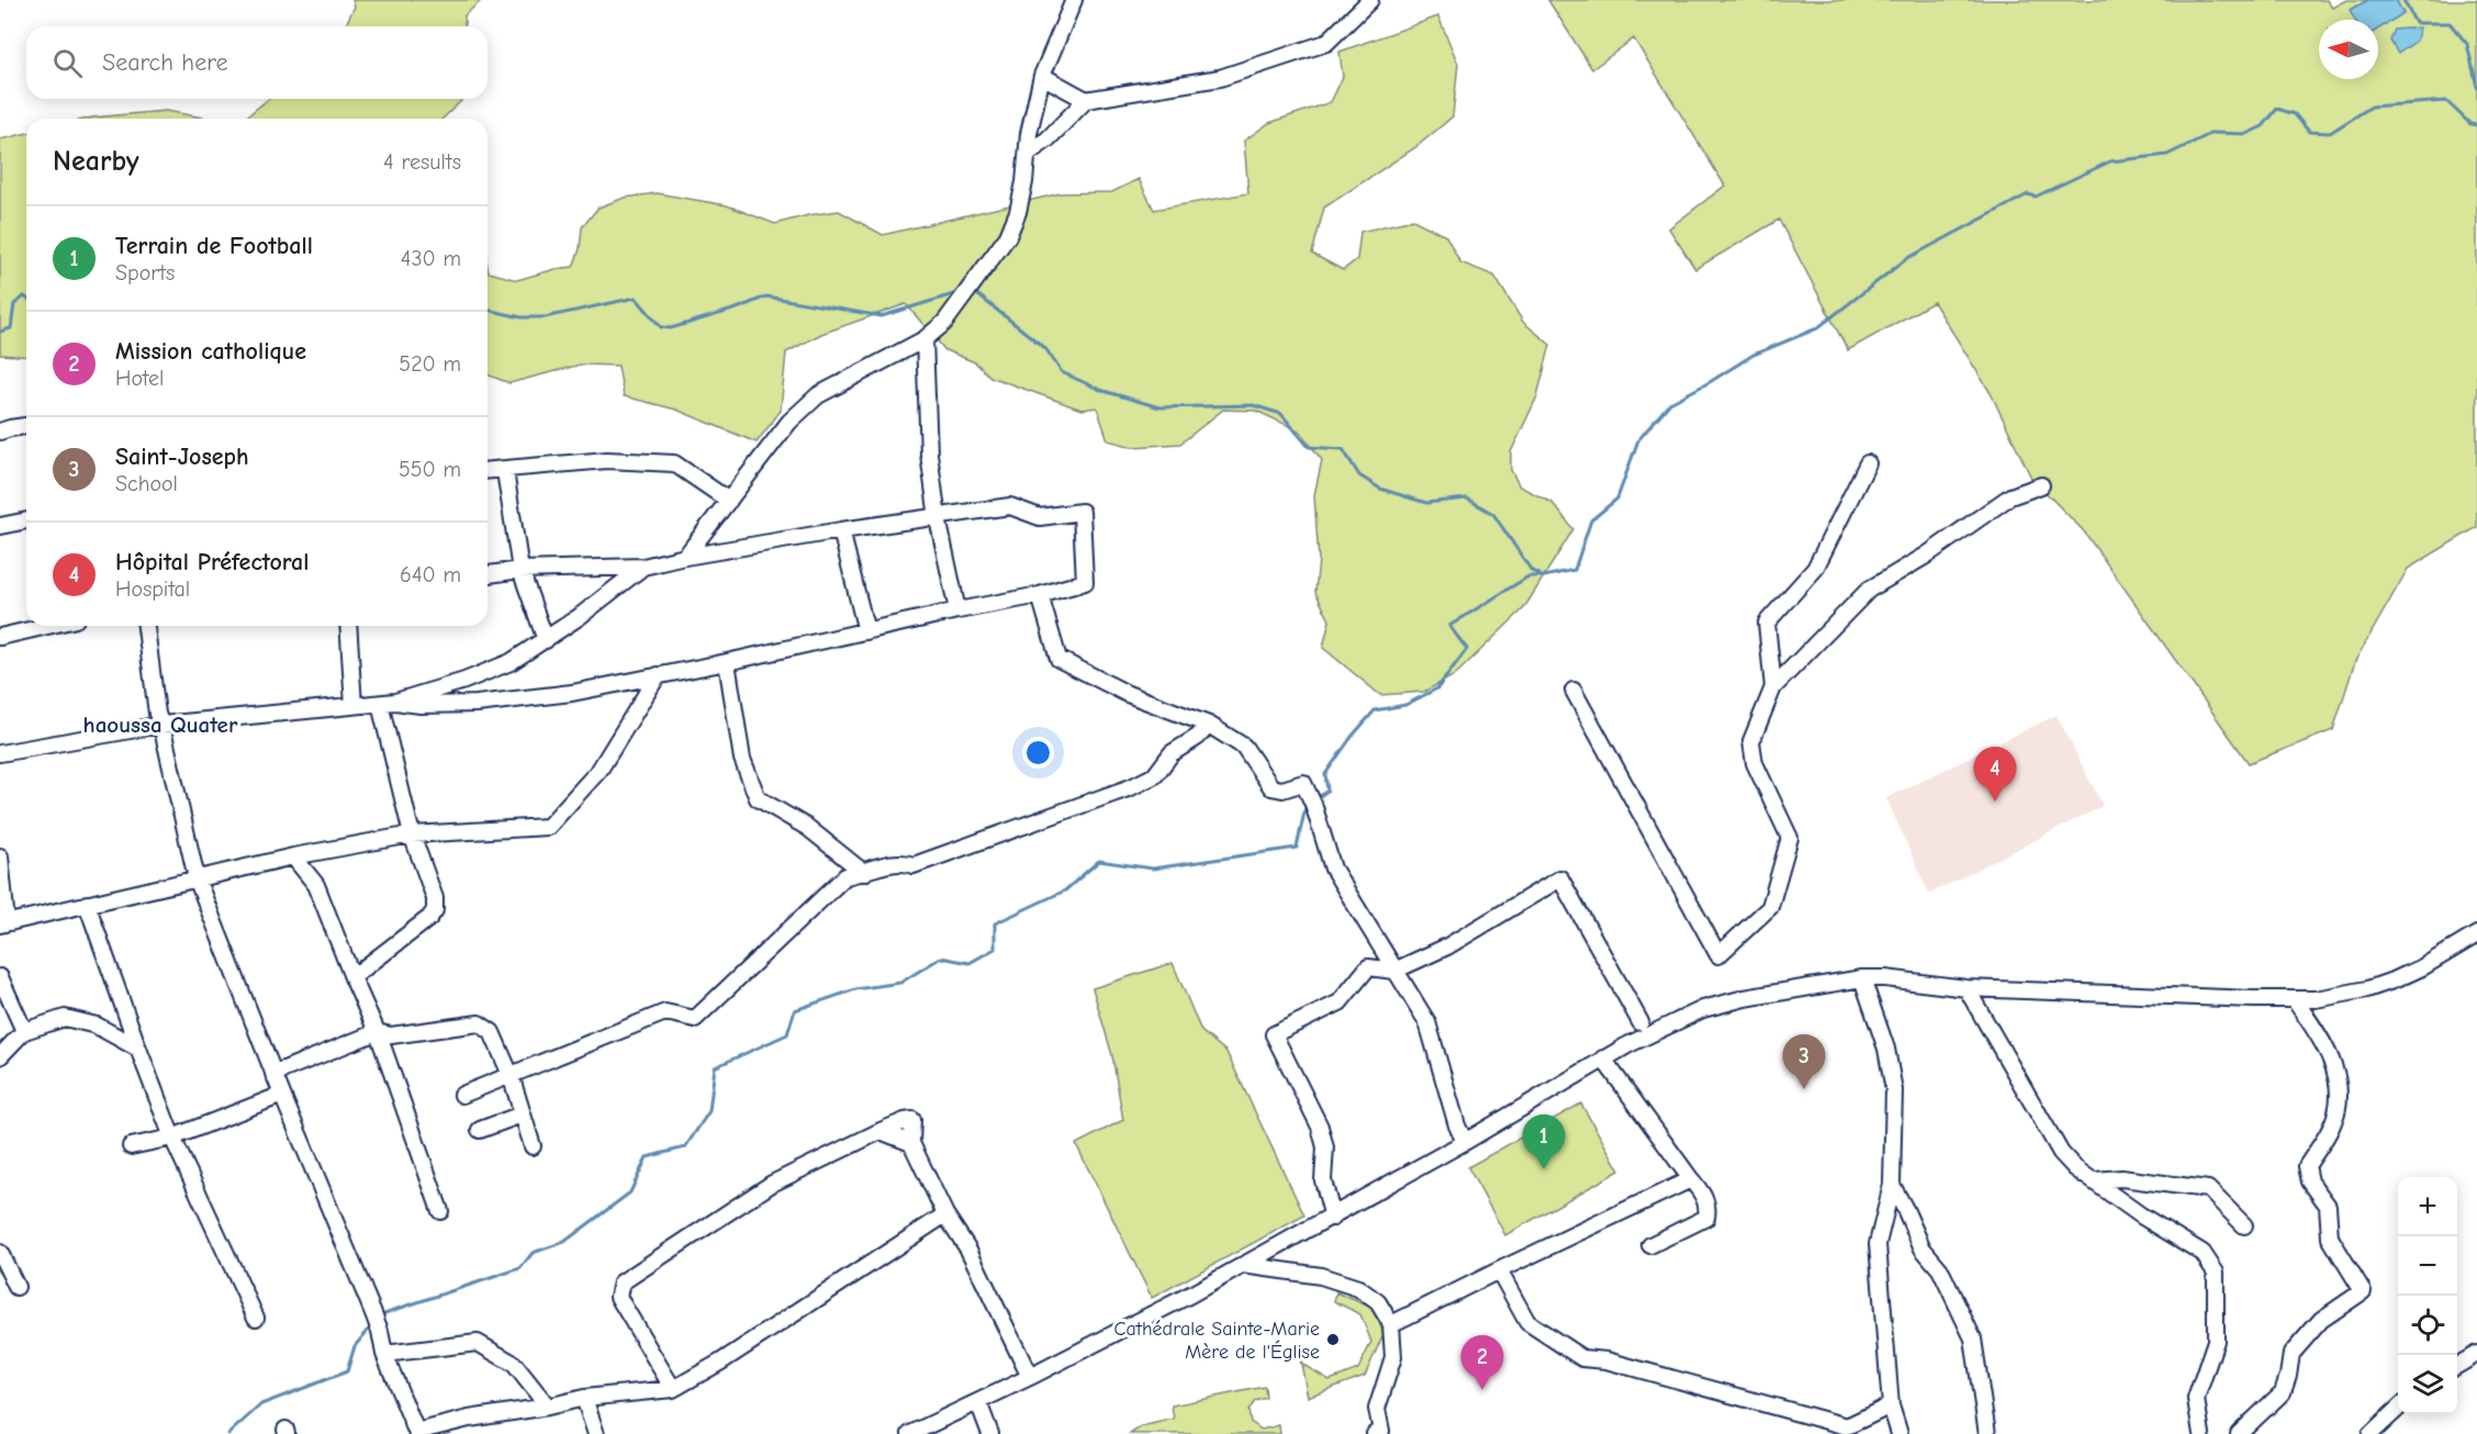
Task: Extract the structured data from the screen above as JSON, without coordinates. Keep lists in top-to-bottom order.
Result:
{
  "districts": ["haoussa Quater"],
  "places": ["Cathédrale Sainte-Marie Mère de l'Église"],
  "north": "left",
  "page": {
    "search": "Search here",
    "heading": ["Nearby", "4 results"],
    "list": [
      {
        "mark": "1",
        "name": "Terrain de Football",
        "note": "Sports",
        "value": "430 m"
      },
      {
        "mark": "2",
        "name": "Mission catholique",
        "note": "Hotel",
        "value": "520 m"
      },
      {
        "mark": "3",
        "name": "Saint-Joseph",
        "note": "School",
        "value": "550 m"
      },
      {
        "mark": "4",
        "name": "Hôpital Préfectoral",
        "note": "Hospital",
        "value": "640 m"
      }
    ],
    "pins": [
      "4",
      "3",
      "1",
      "2"
    ],
    "map_buttons": ["+", "−"]
  }
}
